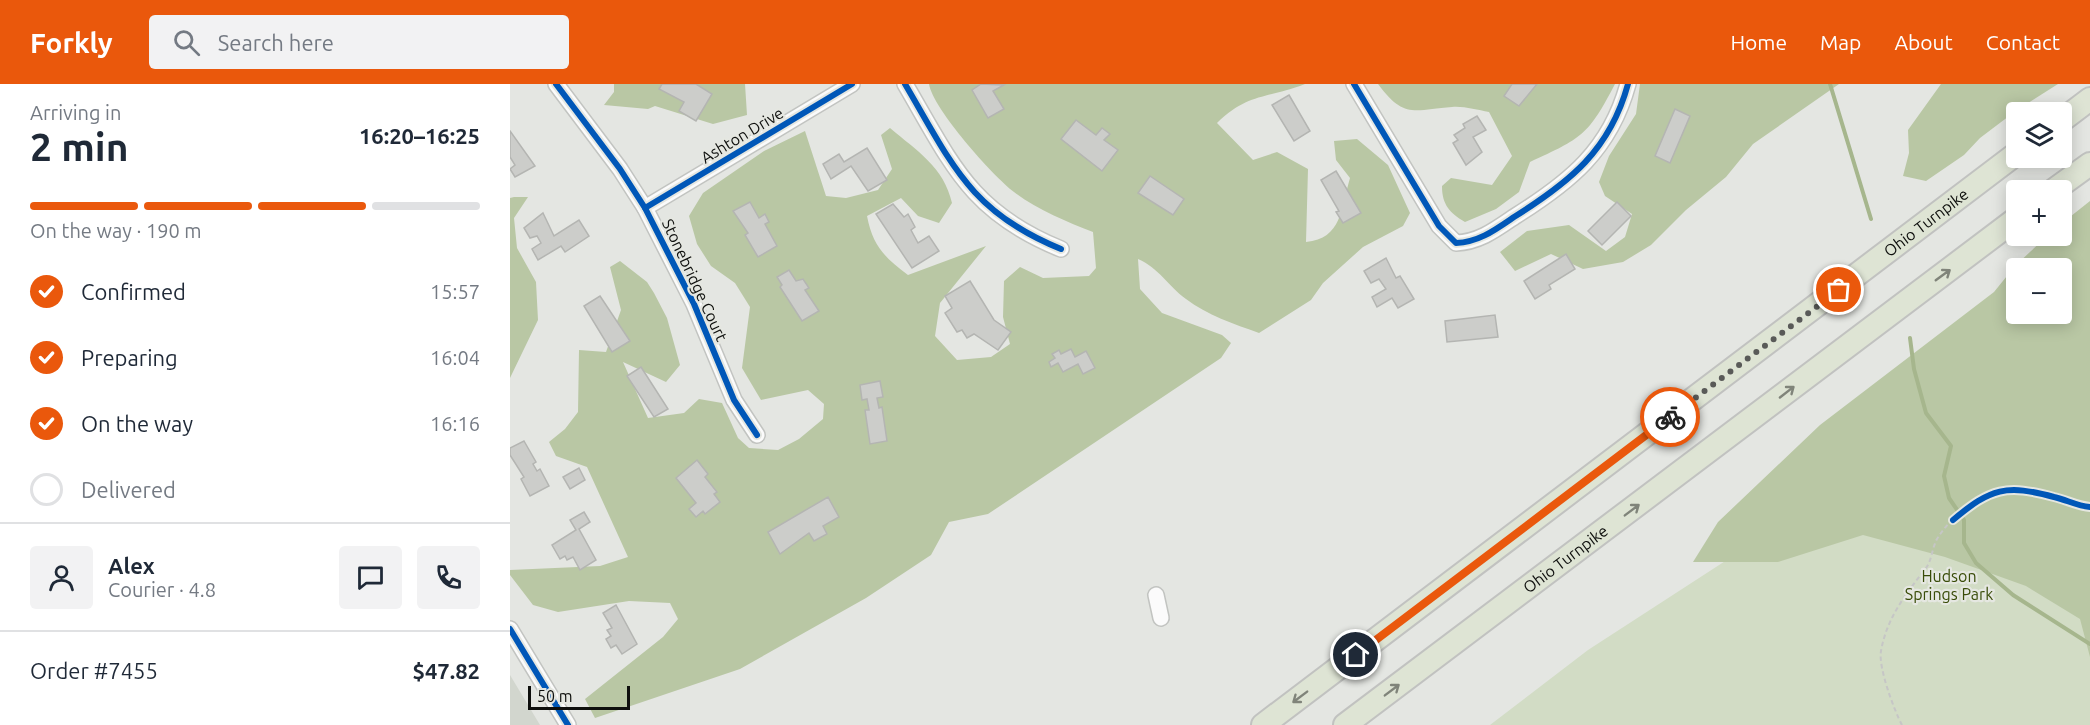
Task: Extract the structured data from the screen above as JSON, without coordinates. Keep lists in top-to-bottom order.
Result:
{
  "streets": {
    "highway": ["Ohio Turnpike"],
    "street": ["Ashton Drive", "Stonebridge Court"]
  },
  "crossings": [
    ["Ashton Drive", "Stonebridge Court"]
  ],
  "parks": ["Hudson Springs Park"],
  "scale_bar": "50 m",
  "page": {
    "header": "Forkly",
    "search": "Search here",
    "nav": [
      "Home",
      "Map",
      "About",
      "Contact"
    ],
    "heading": ["2 min", "Arriving in", "16:20–16:25"],
    "panel": [
      "Alex",
      "Courier · 4.8",
      "Order #7455",
      "$47.82"
    ],
    "map_buttons": ["+", "−"],
    "bar": "On the way · 190 m",
    "list": [
      ["Confirmed", "15:57"],
      ["Preparing", "16:04"],
      ["On the way", "16:16"],
      "Delivered"
    ],
    "scale": "50 m"
  }
}
